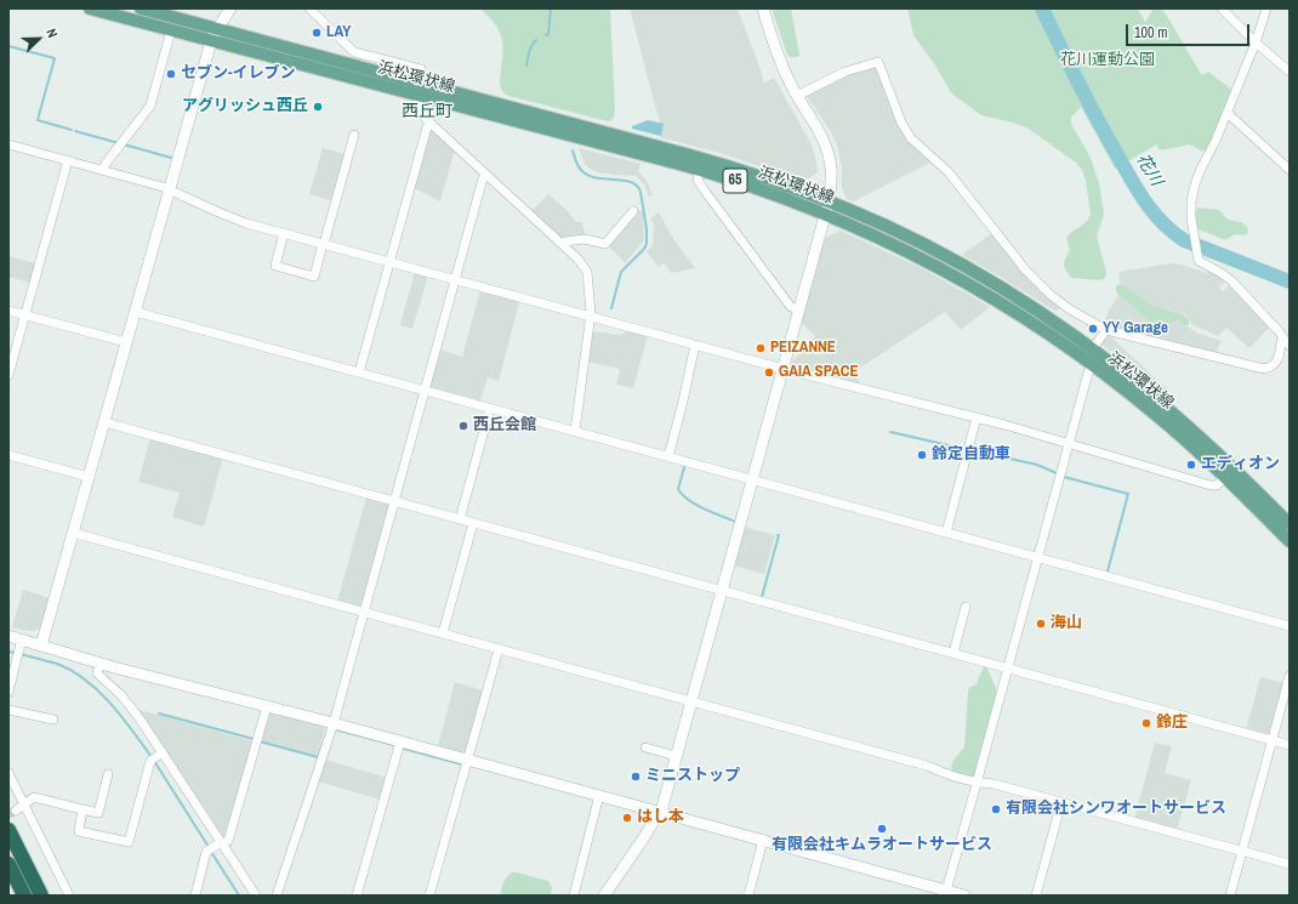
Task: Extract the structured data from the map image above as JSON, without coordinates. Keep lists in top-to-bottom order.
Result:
{
  "streets": {
    "main road": ["浜松環状線", "65"]
  },
  "districts": ["西丘町"],
  "water": ["花川"],
  "parks": ["花川運動公園"],
  "places": [
    "LAY",
    "セブン-イレブン",
    "アグリッシュ西丘",
    "YY Garage",
    "PEIZANNE",
    "GAIA SPACE",
    "西丘会館",
    "鈴定自動車",
    "エディオン",
    "海山",
    "鈴庄",
    "ミニストップ",
    "有限会社シンワオートサービス",
    "はし本",
    "有限会社キムラオートサービス"
  ],
  "scale_bar": "100 m",
  "north": "top right"
}
